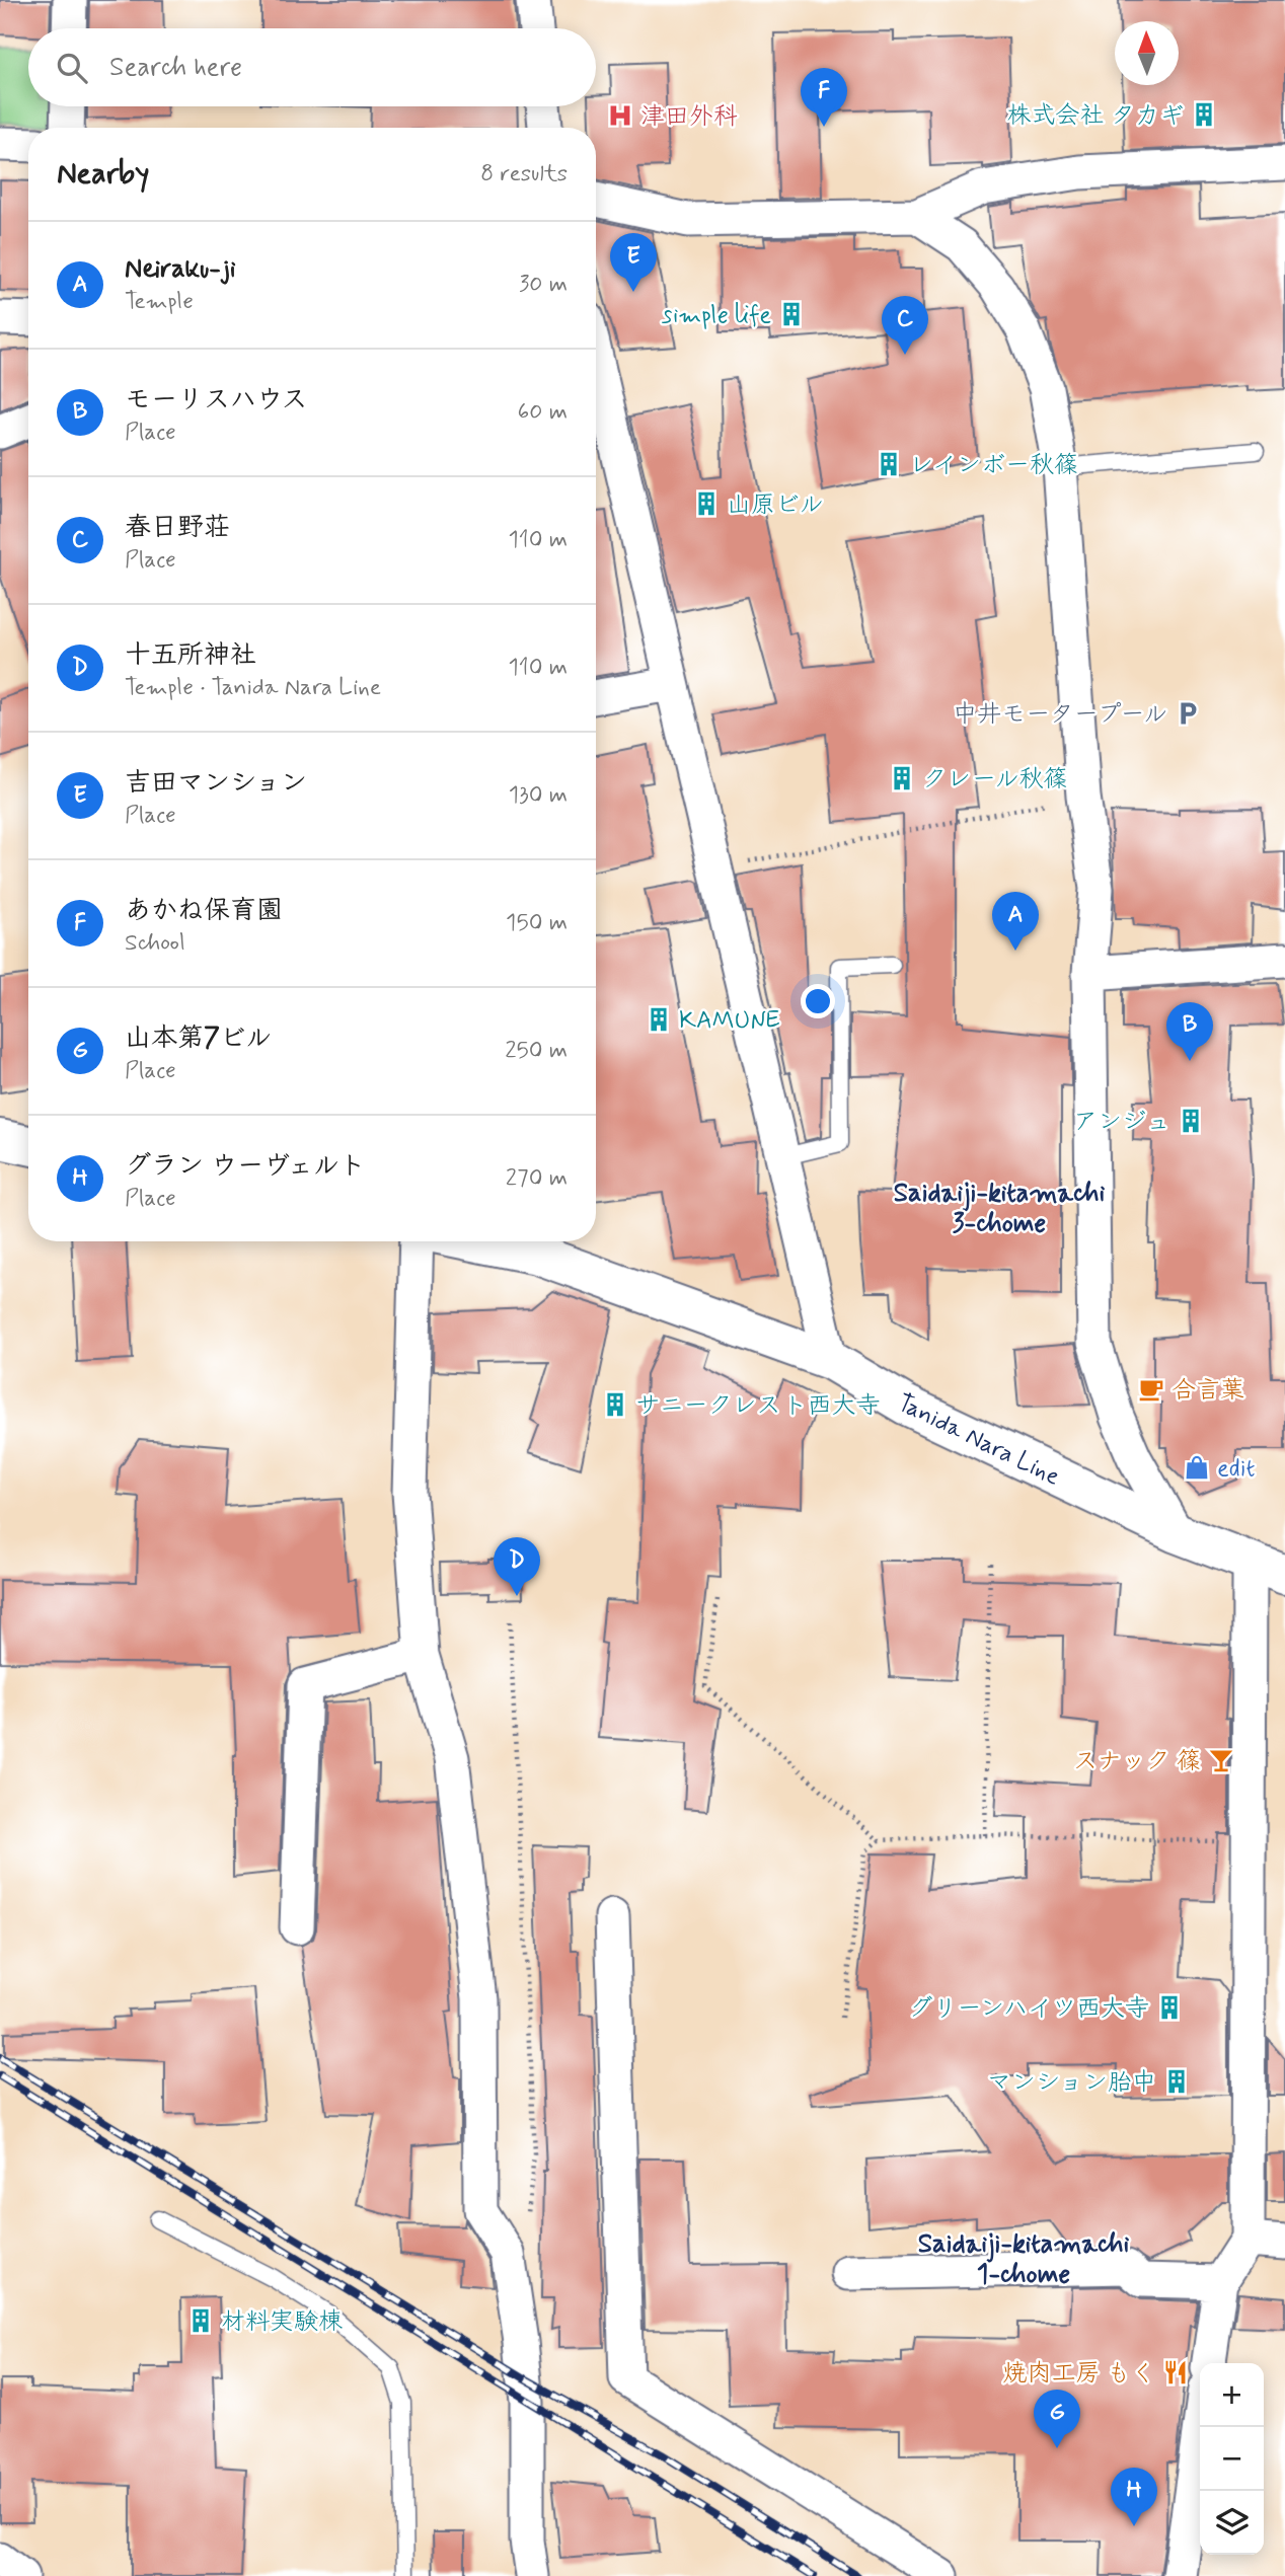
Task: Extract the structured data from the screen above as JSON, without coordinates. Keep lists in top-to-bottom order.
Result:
{
  "streets": {
    "main road": ["Tanida Nara Line"]
  },
  "districts": ["Saidaiji-kitamachi 3-chome", "Saidaiji-kitamachi 1-chome"],
  "places": {
    "building": [
      "株式会社 タカギ",
      "simple life",
      "レインボー秋篠",
      "山原ビル",
      "クレール秋篠",
      "KAMUNE",
      "アンジュ",
      "サニークレスト西大寺",
      "グリーンハイツ西大寺",
      "マンション胎中",
      "材料実験棟"
    ],
    "hospital": ["津田外科"],
    "parking": ["中井モータープール"],
    "cafe": ["合言葉"],
    "shop": ["edit"],
    "bar": ["スナック 篠"],
    "restaurant": ["焼肉工房 もく"]
  },
  "north": "top",
  "page": {
    "search": "Search here",
    "pins": [
      "F",
      "E",
      "C",
      "A",
      "B",
      "D",
      "G",
      "H"
    ],
    "heading": ["Nearby", "8 results"],
    "list": [
      {
        "mark": "A",
        "name": "Neiraku-ji",
        "note": "Temple",
        "value": "30 m"
      },
      {
        "mark": "B",
        "name": "モーリスハウス",
        "note": "Place",
        "value": "60 m"
      },
      {
        "mark": "C",
        "name": "春日野荘",
        "note": "Place",
        "value": "110 m"
      },
      {
        "mark": "D",
        "name": "十五所神社",
        "note": "Temple · Tanida Nara Line",
        "value": "110 m"
      },
      {
        "mark": "E",
        "name": "吉田マンション",
        "note": "Place",
        "value": "130 m"
      },
      {
        "mark": "F",
        "name": "あかね保育園",
        "note": "School",
        "value": "150 m"
      },
      {
        "mark": "G",
        "name": "山本第7ビル",
        "note": "Place",
        "value": "250 m"
      },
      {
        "mark": "H",
        "name": "グラン ウーヴェルト",
        "note": "Place",
        "value": "270 m"
      }
    ],
    "map_buttons": ["+", "−"]
  }
}
